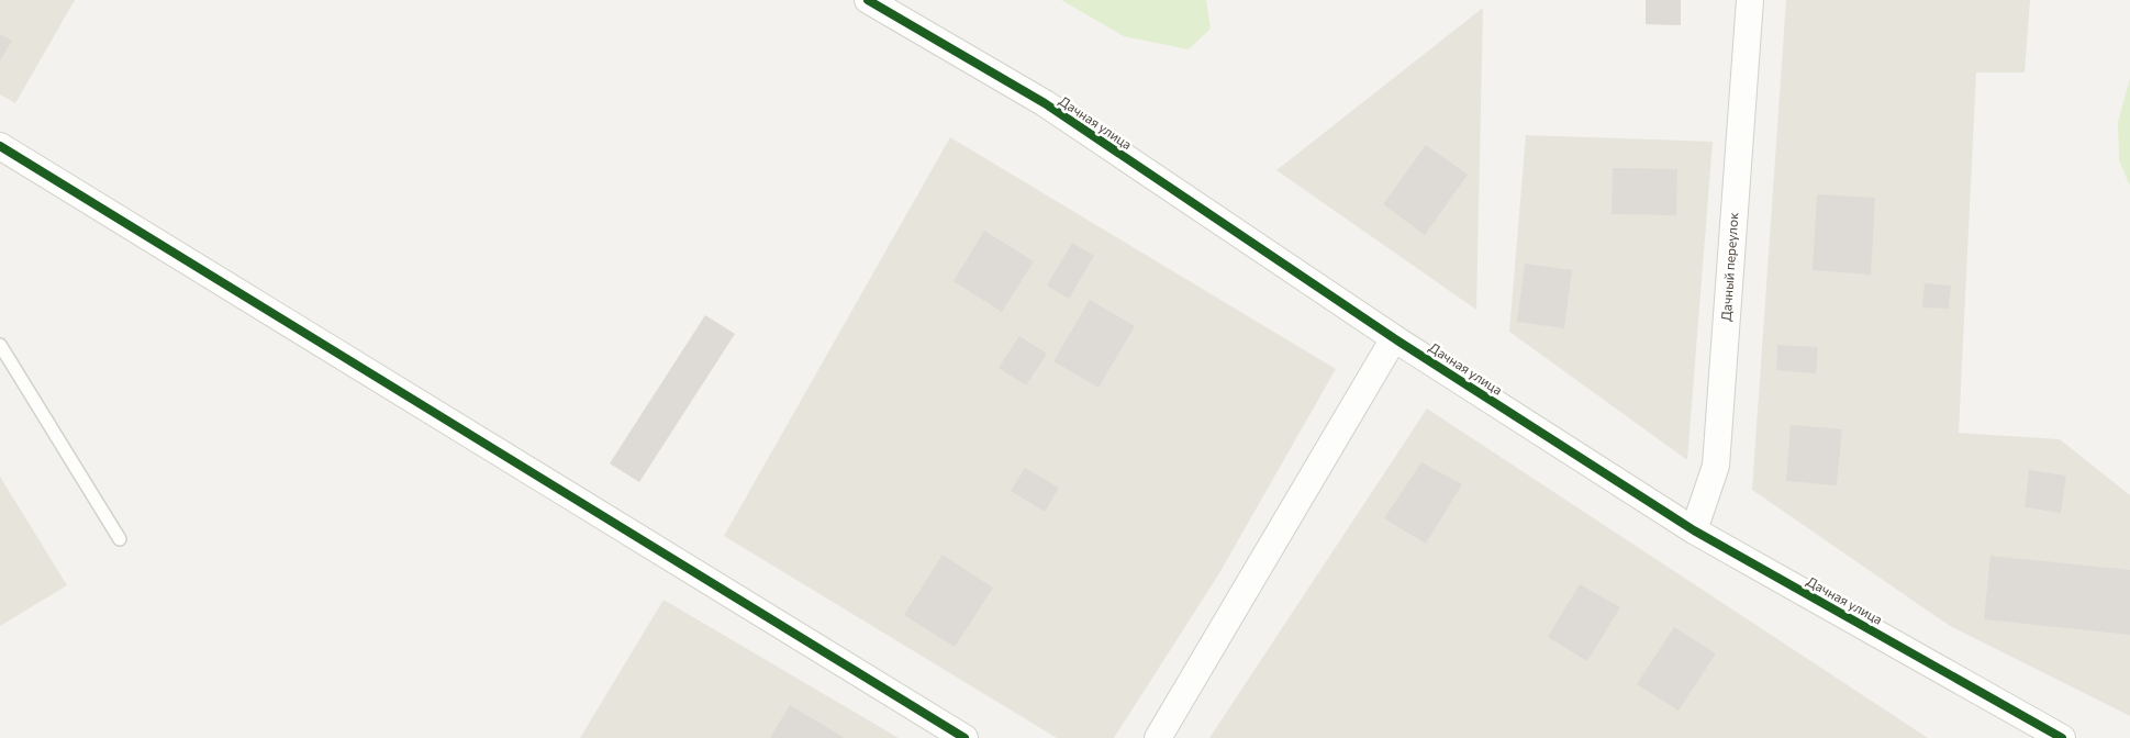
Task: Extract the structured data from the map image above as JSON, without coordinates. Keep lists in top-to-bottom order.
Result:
{
  "streets": {
    "street": ["Дачная улица", "Дачный переулок"]
  },
  "crossings": [
    ["Дачная улица", "Дачный переулок"]
  ]
}
